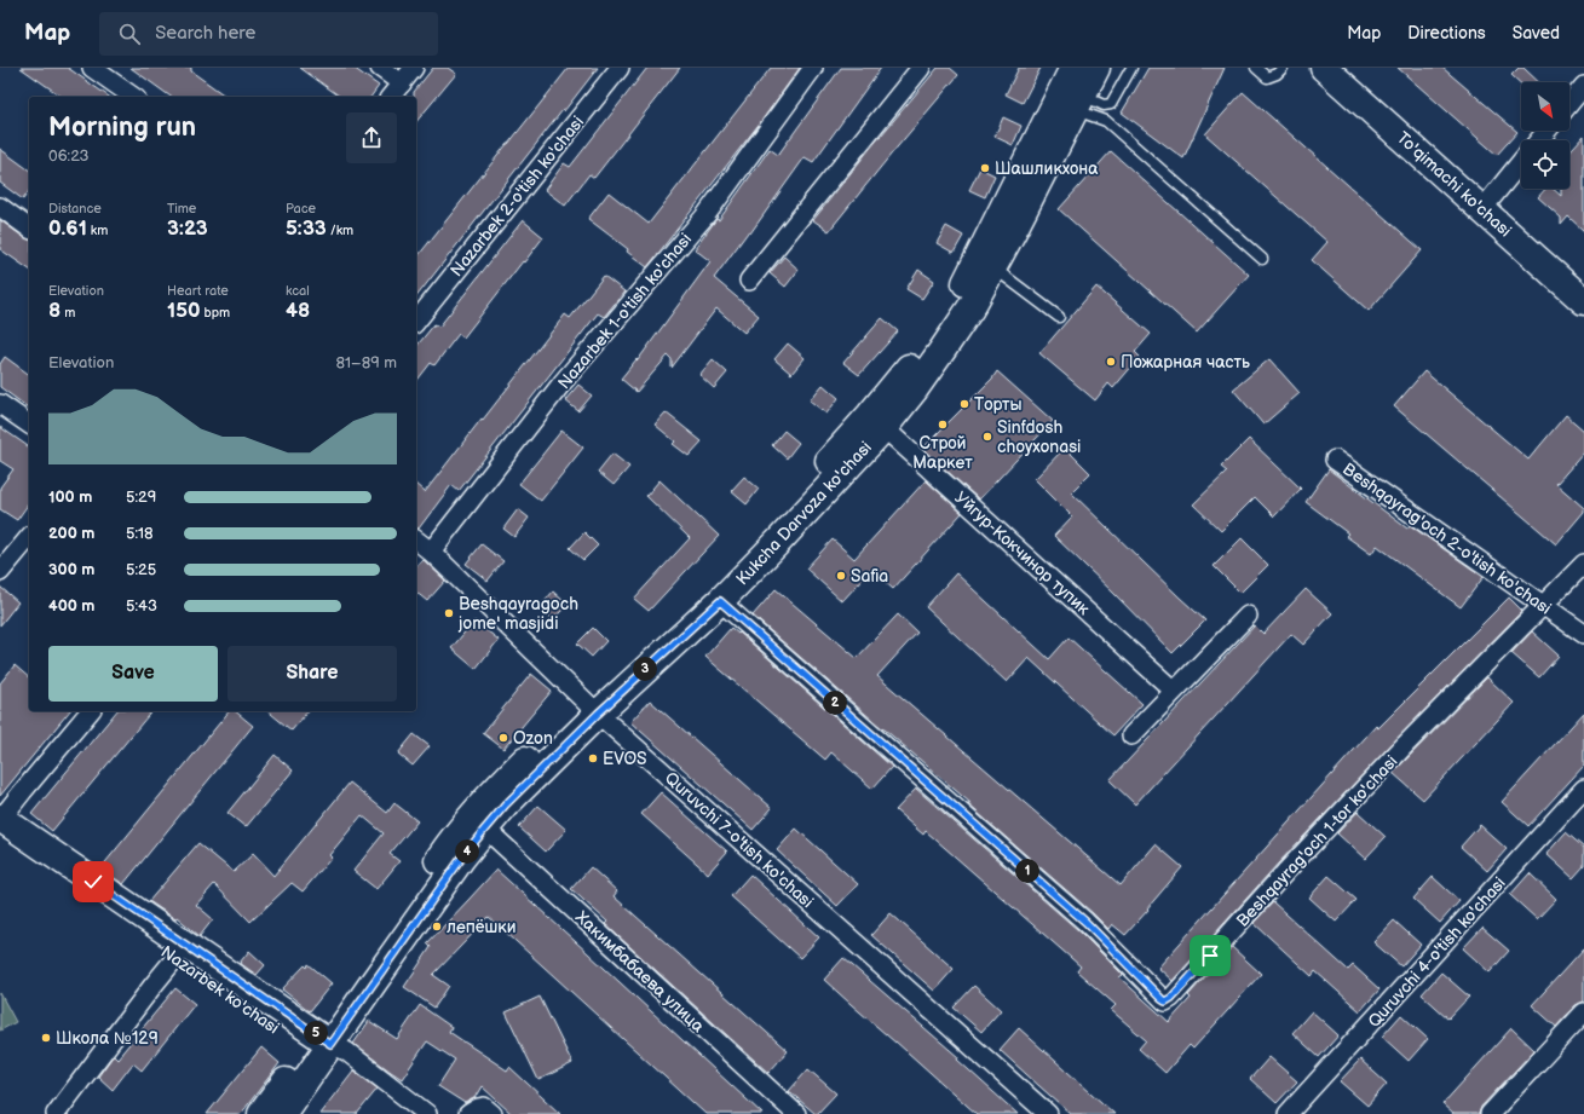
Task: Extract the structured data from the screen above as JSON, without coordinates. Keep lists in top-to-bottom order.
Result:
{
  "streets": {
    "main road": ["To'qimachi ko'chasi", "Kukcha Darvoza ko'chasi", "Nazarbek ko'chasi"],
    "street": [
      "Nazarbek 2-o'tish ko'chasi",
      "Nazarbek 1-o'tish ko'chasi",
      "Beshqayrag'och 2-o'tish ko'chasi",
      "Уйгур-Кокчинор тупик",
      "Quruvchi 7-o'tish ko'chasi",
      "Beshqayrag'och 1-tor ko'chasi",
      "Quruvchi 4-o'tish ko'chasi",
      "Хакимбабаева улица"
    ]
  },
  "crossings": [
    ["Nazarbek 1-o'tish ko'chasi", "Quruvchi 7-o'tish ko'chasi"],
    ["Kukcha Darvoza ko'chasi", "Уйгур-Кокчинор тупик"],
    ["Kukcha Darvoza ko'chasi", "Quruvchi 7-o'tish ko'chasi"],
    ["Kukcha Darvoza ko'chasi", "Beshqayrag'och 1-tor ko'chasi"],
    ["Kukcha Darvoza ko'chasi", "Хакимбабаева улица"],
    ["Kukcha Darvoza ko'chasi", "Nazarbek ko'chasi"],
    ["Beshqayrag'och 2-o'tish ko'chasi", "Beshqayrag'och 1-tor ko'chasi"]
  ],
  "places": [
    "Шашликхона",
    "Пожарная часть",
    "Торты",
    "Строй Маркет",
    "Sinfdosh choyxonasi",
    "Safia",
    "Beshqayragoch jome' masjidi",
    "Ozon",
    "EVOS",
    "лепёшки",
    "Школа №129"
  ],
  "north": "bottom right",
  "page": {
    "header": "Map",
    "search": "Search here",
    "nav": ["Map", "Directions", "Saved"],
    "heading": ["Morning run", "06:23"],
    "stats": [
      ["Distance", "0.61 km"],
      ["Time", "3:23"],
      ["Pace", "5:33 /km"],
      ["Elevation", "8 m"],
      ["Heart rate", "150 bpm"],
      ["kcal", "48"]
    ],
    "chart": ["Elevation", "81–89 m"],
    "list": [
      {
        "name": "100 m",
        "note": "5:29"
      },
      {
        "name": "200 m",
        "note": "5:18"
      },
      {
        "name": "300 m",
        "note": "5:25"
      },
      {
        "name": "400 m",
        "note": "5:43"
      }
    ],
    "buttons": ["Save", "Share"],
    "pins": [
      "3",
      "2",
      "4",
      "1",
      "5"
    ]
  }
}
